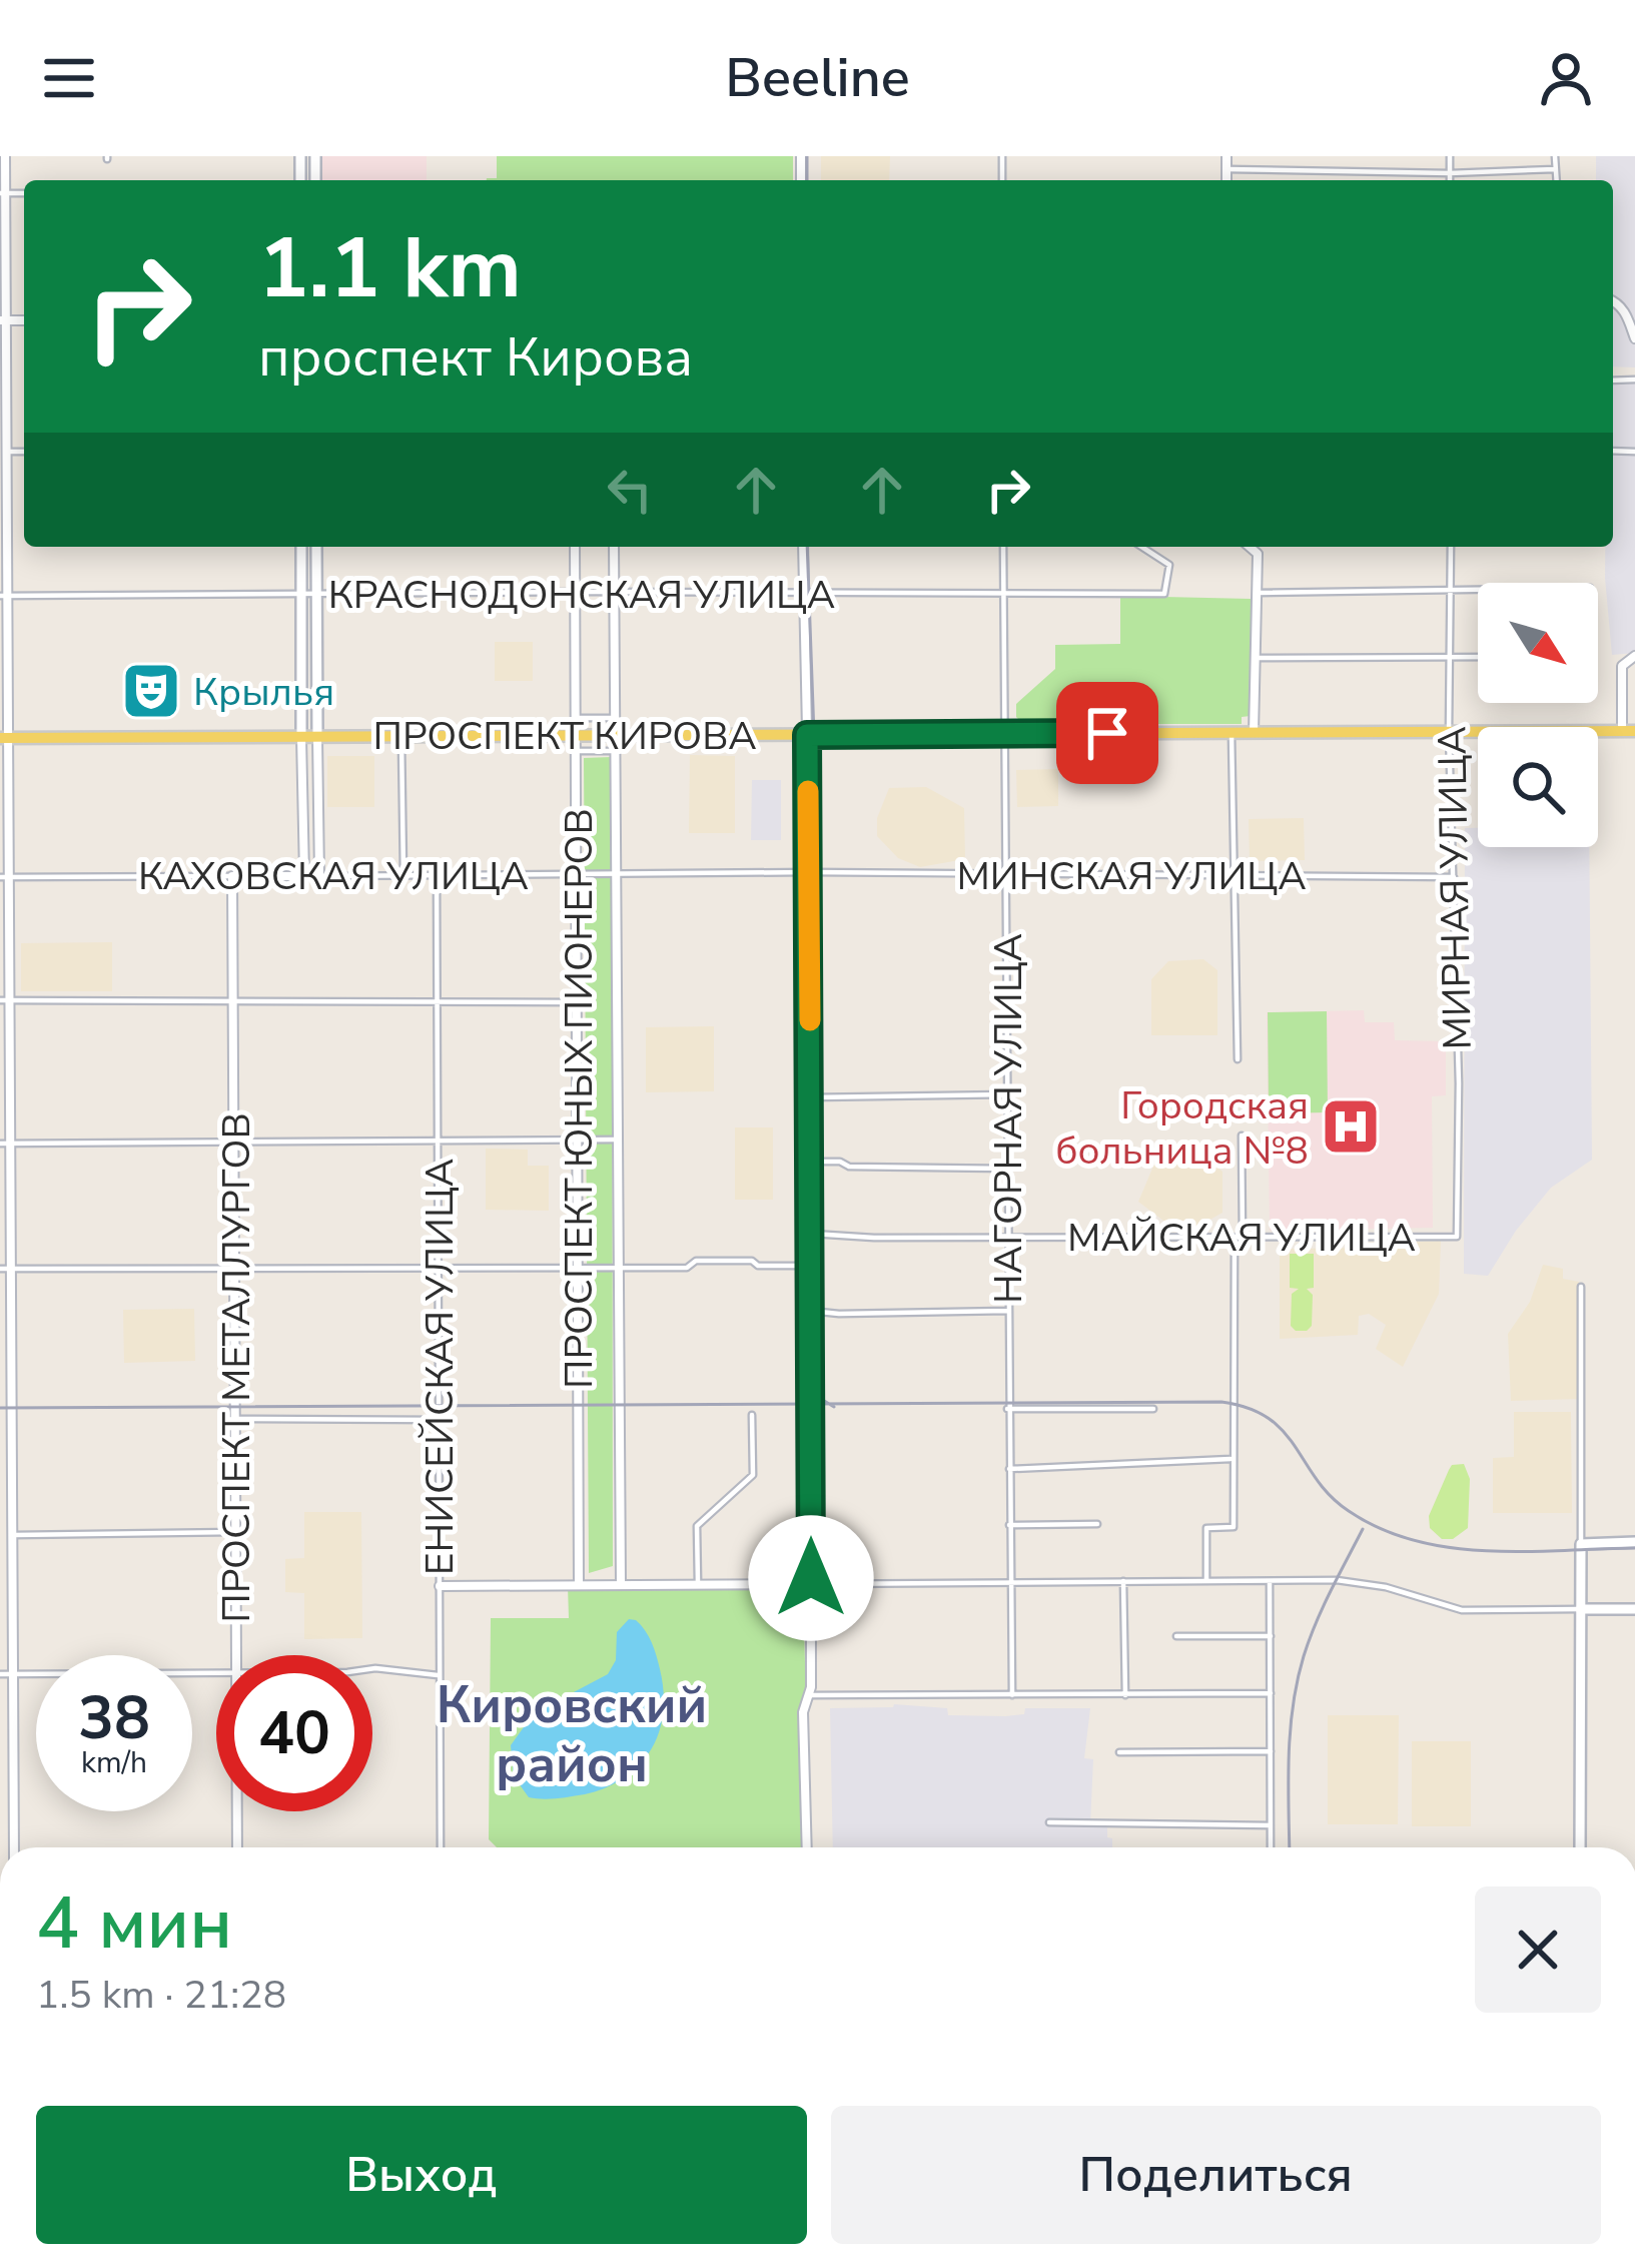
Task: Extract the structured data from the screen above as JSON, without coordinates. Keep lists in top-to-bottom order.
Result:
{
  "streets": {
    "main road": ["ПРОСПЕКТ КИРОВА"],
    "street": [
      "КРАСНОДОНСКАЯ УЛИЦА",
      "КАХОВСКАЯ УЛИЦА",
      "МИНСКАЯ УЛИЦА",
      "МИРНАЯ УЛИЦА",
      "ПРОСПЕКТ ЮНЫХ ПИОНЕРОВ",
      "НАГОРНАЯ УЛИЦА",
      "МАЙСКАЯ УЛИЦА",
      "ЕНИСЕЙСКАЯ УЛИЦА",
      "ПРОСПЕКТ МЕТАЛЛУРГОВ"
    ]
  },
  "crossings": [
    ["КРАСНОДОНСКАЯ УЛИЦА", "ПРОСПЕКТ ЮНЫХ ПИОНЕРОВ"],
    ["КРАСНОДОНСКАЯ УЛИЦА", "НАГОРНАЯ УЛИЦА"],
    ["ПРОСПЕКТ КИРОВА", "МИРНАЯ УЛИЦА"],
    ["ПРОСПЕКТ КИРОВА", "ПРОСПЕКТ ЮНЫХ ПИОНЕРОВ"],
    ["ПРОСПЕКТ КИРОВА", "НАГОРНАЯ УЛИЦА"],
    ["КАХОВСКАЯ УЛИЦА", "МИНСКАЯ УЛИЦА"],
    ["КАХОВСКАЯ УЛИЦА", "ПРОСПЕКТ ЮНЫХ ПИОНЕРОВ"],
    ["КАХОВСКАЯ УЛИЦА", "ЕНИСЕЙСКАЯ УЛИЦА"],
    ["КАХОВСКАЯ УЛИЦА", "ПРОСПЕКТ МЕТАЛЛУРГОВ"],
    ["МИНСКАЯ УЛИЦА", "МИРНАЯ УЛИЦА"],
    ["МИНСКАЯ УЛИЦА", "НАГОРНАЯ УЛИЦА"],
    ["МИРНАЯ УЛИЦА", "МАЙСКАЯ УЛИЦА"],
    ["НАГОРНАЯ УЛИЦА", "МАЙСКАЯ УЛИЦА"]
  ],
  "districts": ["Кировский район"],
  "places": {
    "theatre": ["Крылья"],
    "hospital": ["Городская больница №8"]
  },
  "north": "bottom right",
  "page": {
    "header": "Beeline",
    "turn": ["1.1 km", "проспект Кирова"],
    "speed": "38 km/h",
    "limit": "40",
    "heading": ["4 мин", "1.5 km · 21:28"],
    "buttons": ["Выход", "Поделиться"]
  }
}
